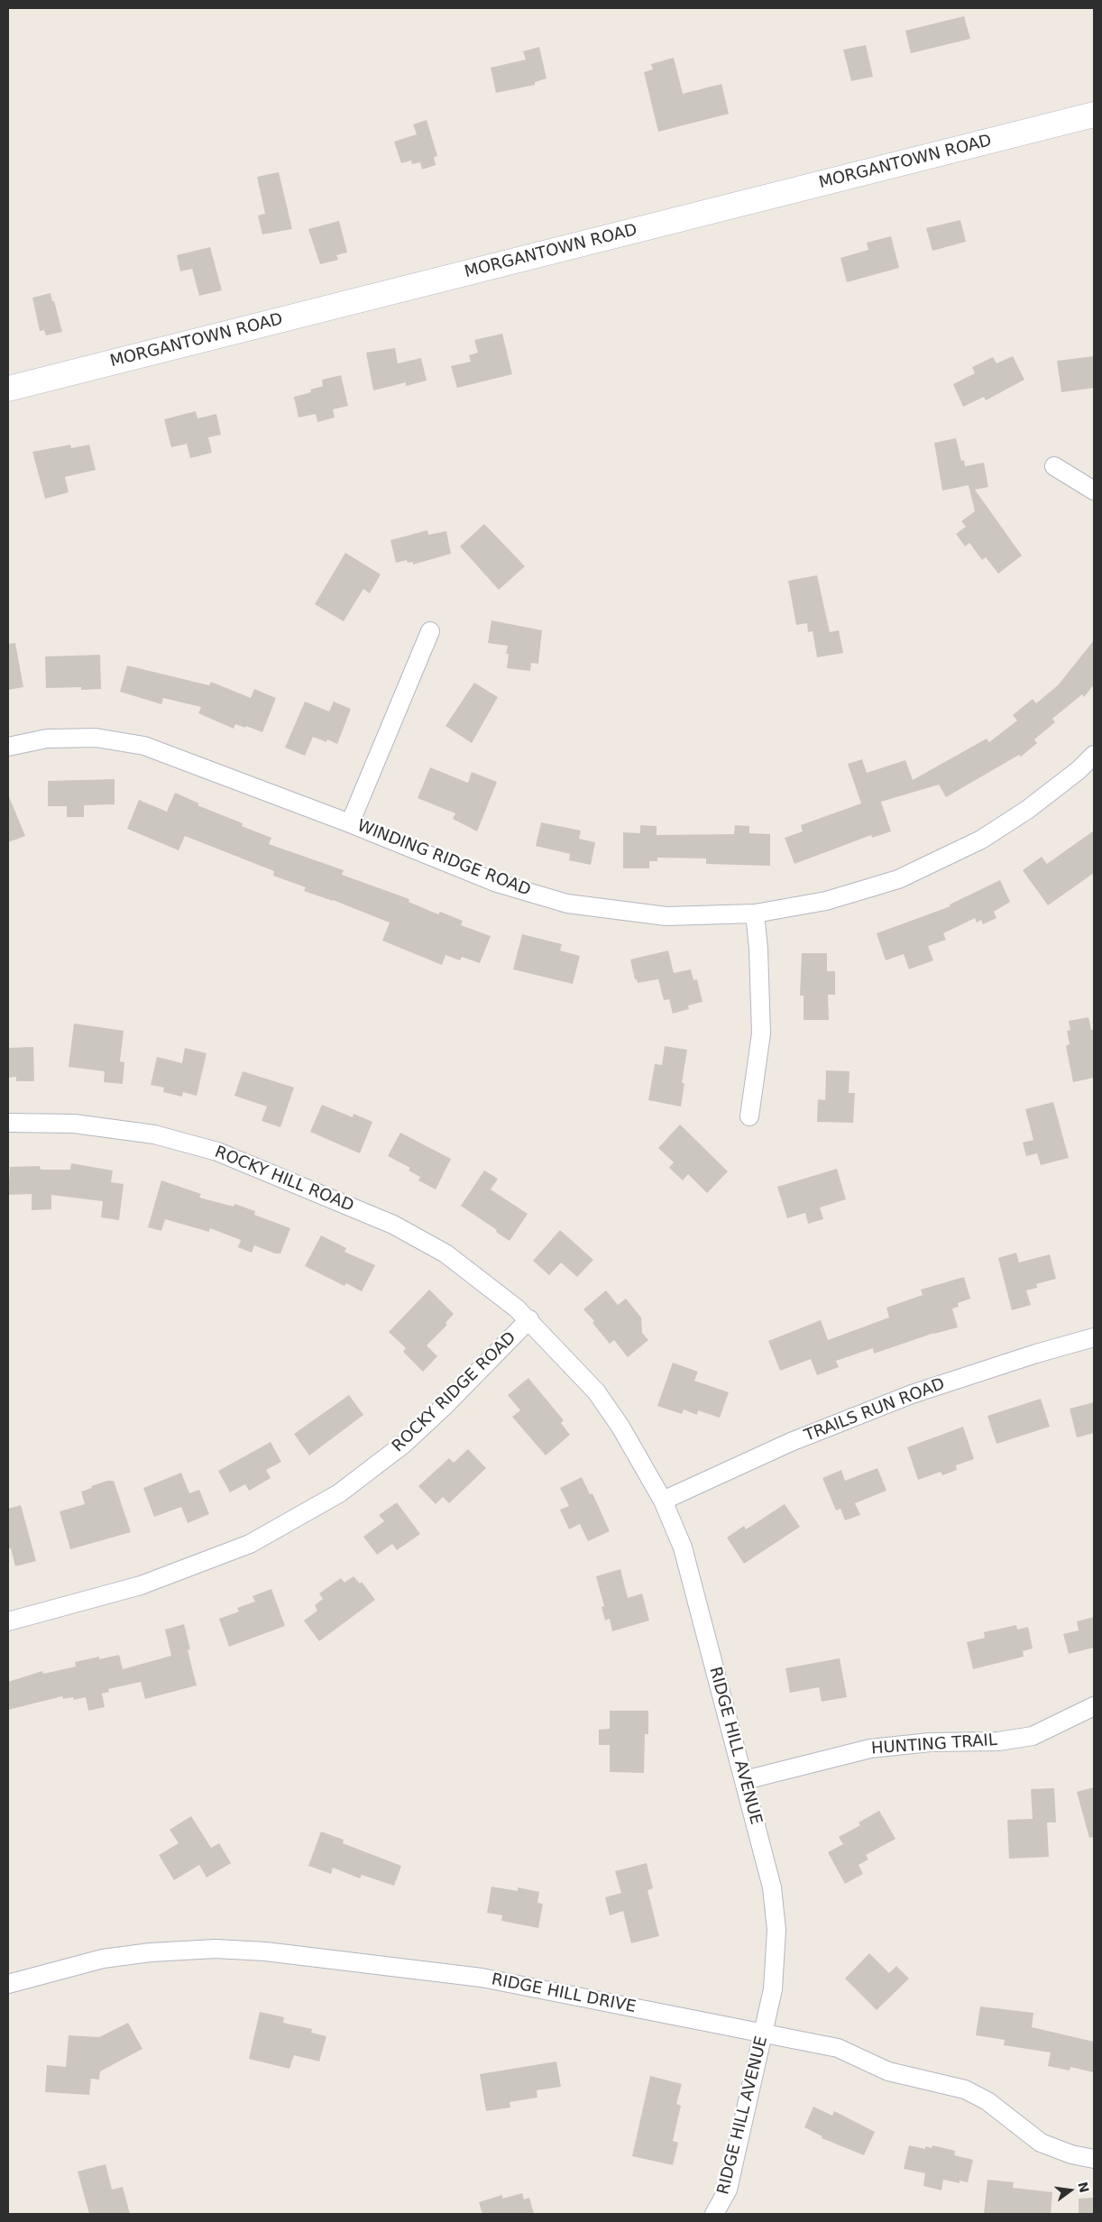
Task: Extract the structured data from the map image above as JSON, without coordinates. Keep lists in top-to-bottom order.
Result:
{
  "streets": {
    "main road": ["MORGANTOWN ROAD"],
    "street": [
      "WINDING RIDGE ROAD",
      "ROCKY HILL ROAD",
      "ROCKY RIDGE ROAD",
      "TRAILS RUN ROAD",
      "HUNTING TRAIL",
      "RIDGE HILL AVENUE",
      "RIDGE HILL DRIVE"
    ]
  },
  "crossings": [
    ["ROCKY HILL ROAD", "ROCKY RIDGE ROAD"],
    ["ROCKY HILL ROAD", "RIDGE HILL AVENUE"],
    ["ROCKY RIDGE ROAD", "RIDGE HILL AVENUE"],
    ["TRAILS RUN ROAD", "RIDGE HILL AVENUE"],
    ["HUNTING TRAIL", "RIDGE HILL AVENUE"],
    ["RIDGE HILL AVENUE", "RIDGE HILL DRIVE"]
  ],
  "north": "right"
}
